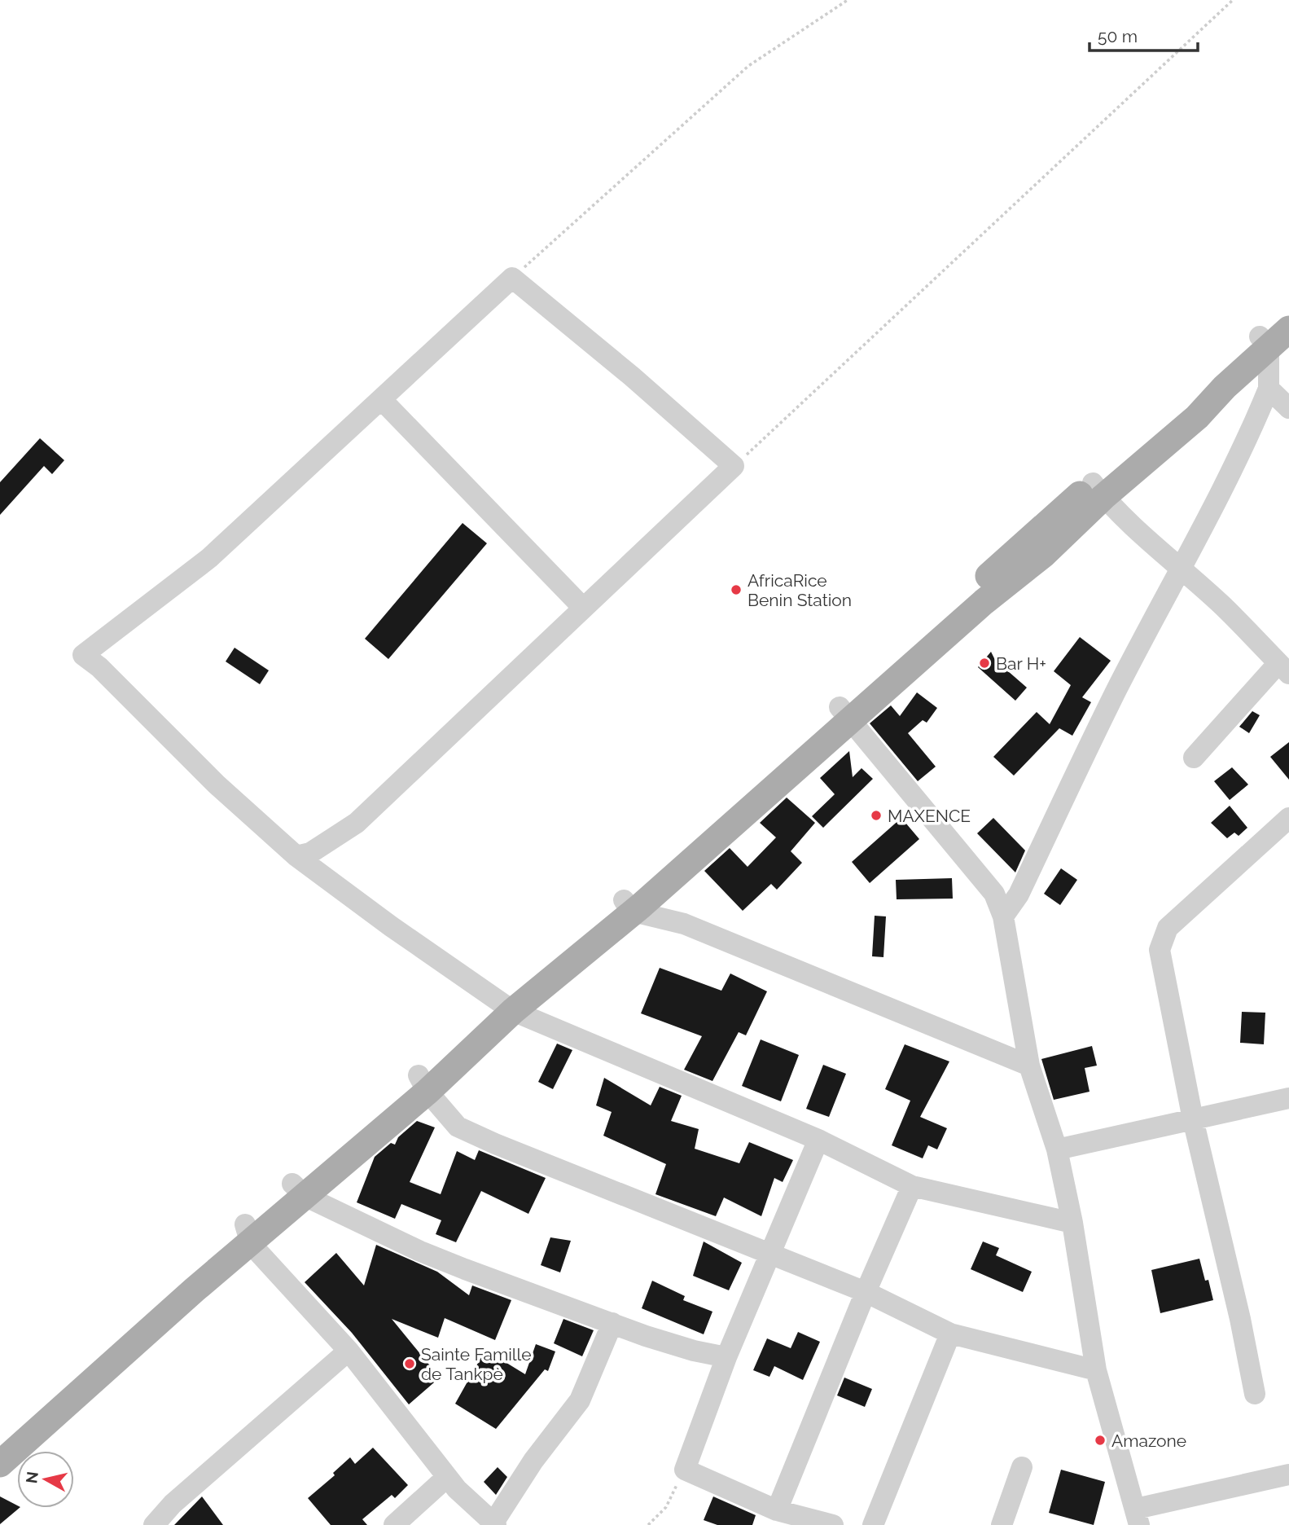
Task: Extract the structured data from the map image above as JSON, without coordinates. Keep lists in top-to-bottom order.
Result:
{
  "places": [
    "AfricaRice Benin Station",
    "Bar H+",
    "MAXENCE",
    "Sainte Famille de Tankpè",
    "Amazone"
  ],
  "scale_bar": "50 m",
  "north": "left"
}
